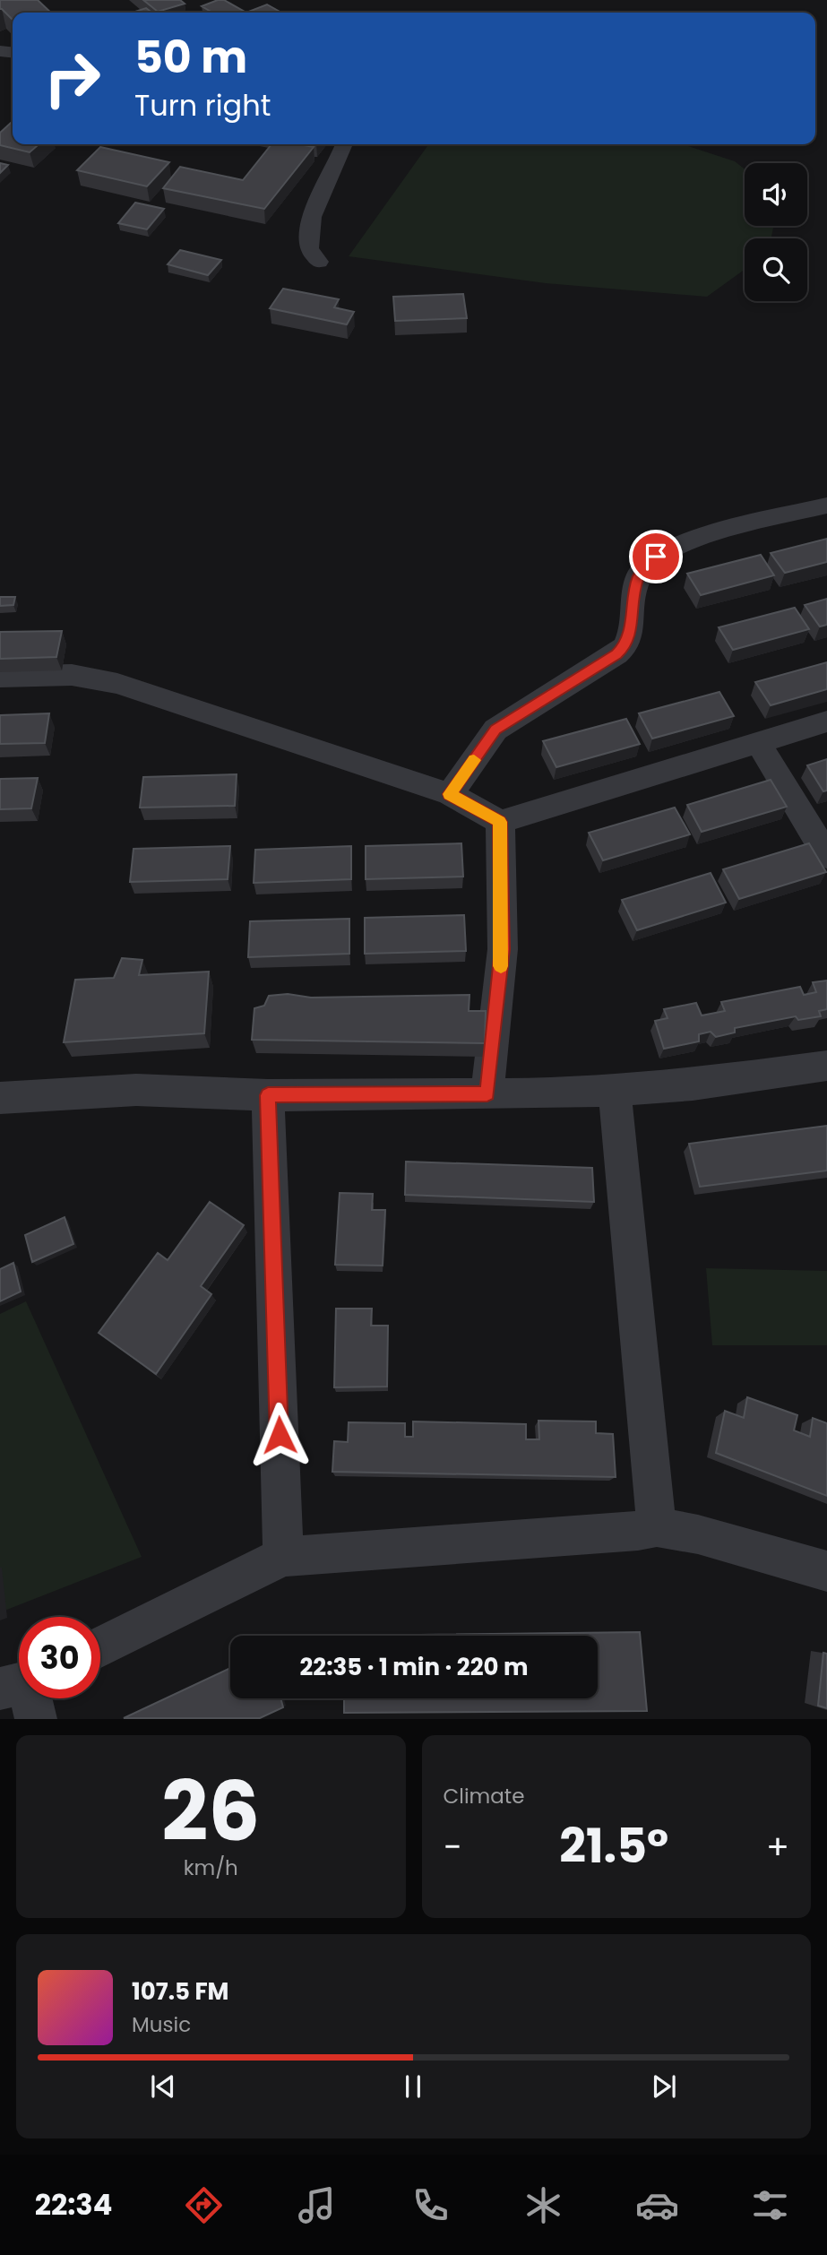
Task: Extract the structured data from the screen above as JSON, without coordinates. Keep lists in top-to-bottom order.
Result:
{
  "page": {
    "turn": ["50 m", "Turn right"],
    "limit": "30",
    "trip": "22:35 · 1 min · 220 m",
    "tile": [
      ["26", "km/h"],
      "Climate"
    ],
    "heat": ["−", "21.5°", "+"],
    "song": ["107.5 FM", "Music"],
    "tabs": "22:34"
  }
}
